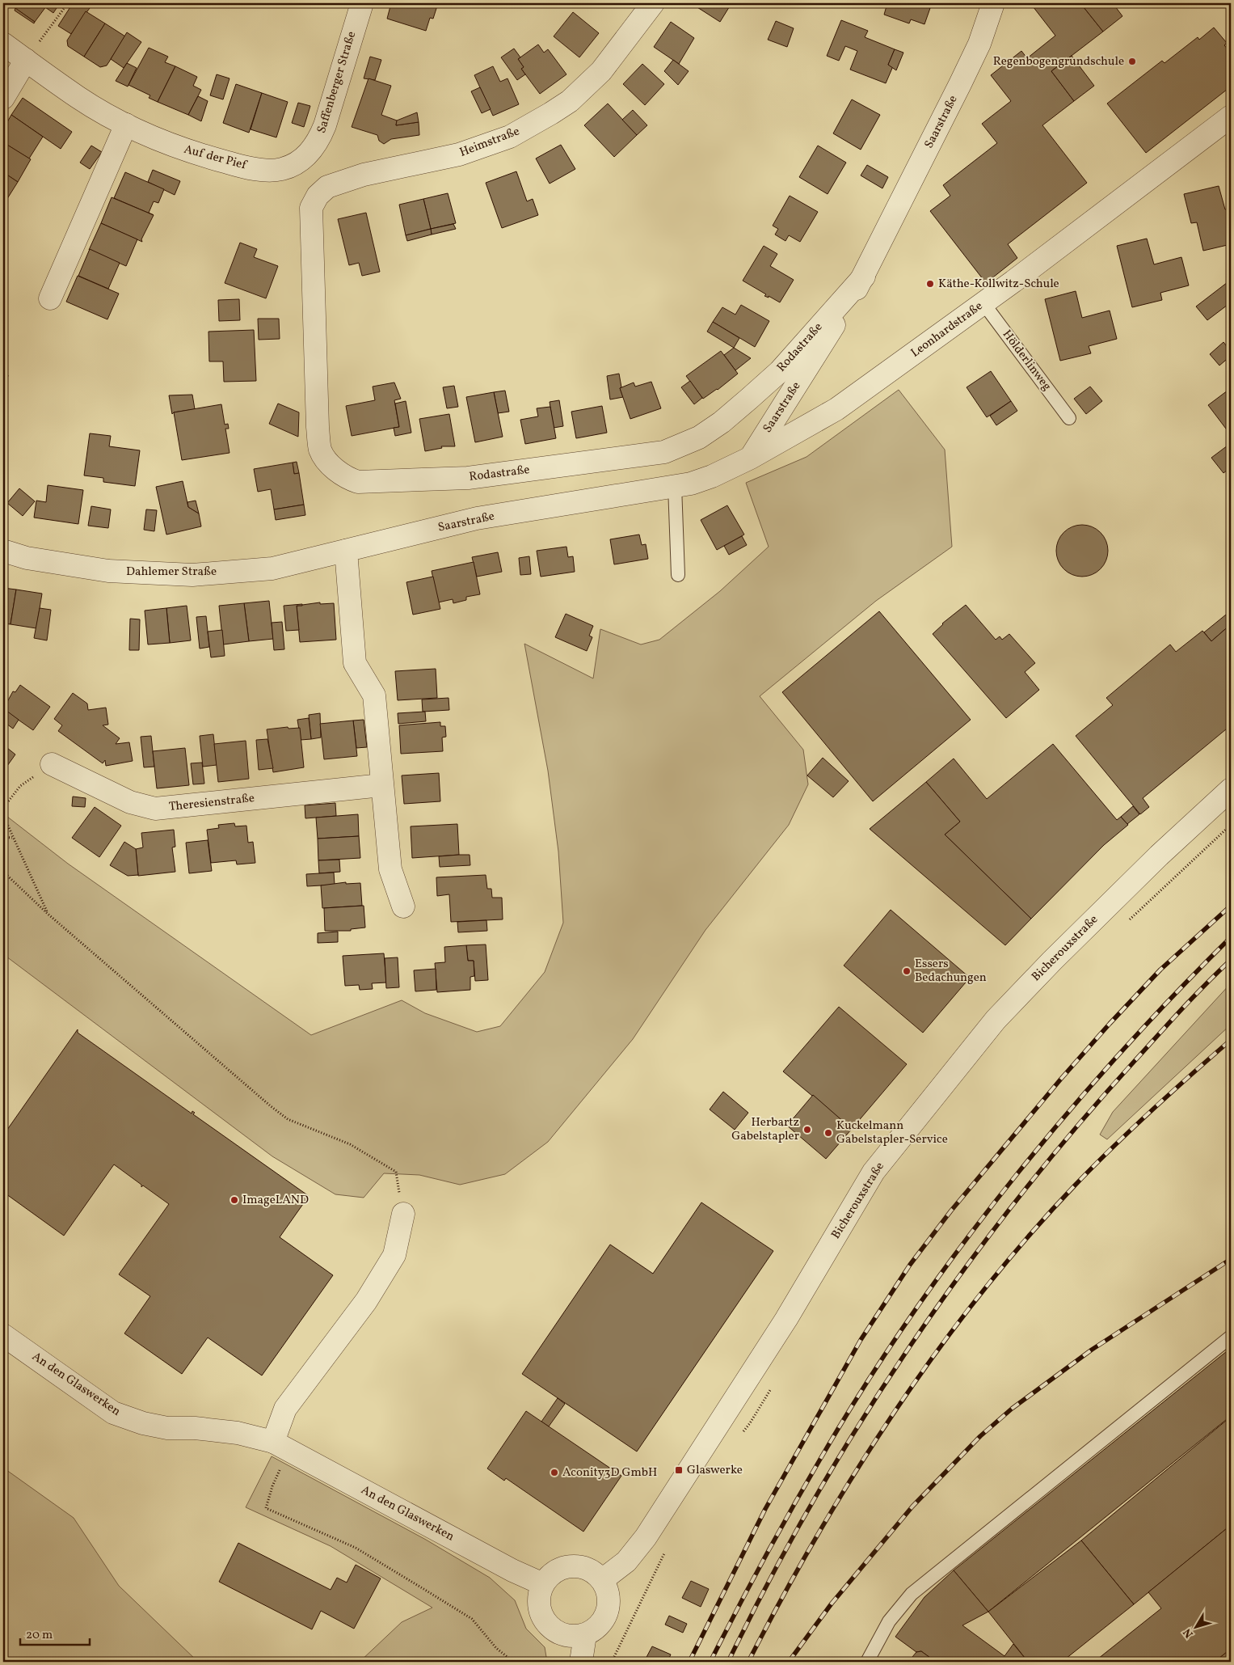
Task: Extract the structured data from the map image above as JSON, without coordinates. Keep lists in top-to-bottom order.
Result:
{
  "streets": {
    "street": [
      "Saffenberger Straße",
      "Saarstraße",
      "Heimstraße",
      "Auf der Pief",
      "Leonhardstraße",
      "Rodastraße",
      "Dahlemer Straße",
      "Theresienstraße",
      "Bicherouxstraße",
      "An den Glaswerken"
    ],
    "lane": ["Hölderlinweg"]
  },
  "crossings": [
    ["Saffenberger Straße", "Auf der Pief"],
    ["Saarstraße", "Leonhardstraße"],
    ["Saarstraße", "Rodastraße"],
    ["Saarstraße", "Dahlemer Straße"],
    ["Heimstraße", "Rodastraße"],
    ["Leonhardstraße", "Hölderlinweg"],
    ["Bicherouxstraße", "An den Glaswerken"]
  ],
  "places": {
    "other": [
      "Regenbogengrundschule",
      "Käthe-Kollwitz-Schule",
      "Essers Bedachungen",
      "Herbartz Gabelstapler",
      "Kuckelmann Gabelstapler-Service",
      "ImageLAND",
      "Aconity3D GmbH"
    ],
    "transit": ["Glaswerke"]
  },
  "scale_bar": "20 m",
  "north": "bottom left"
}
